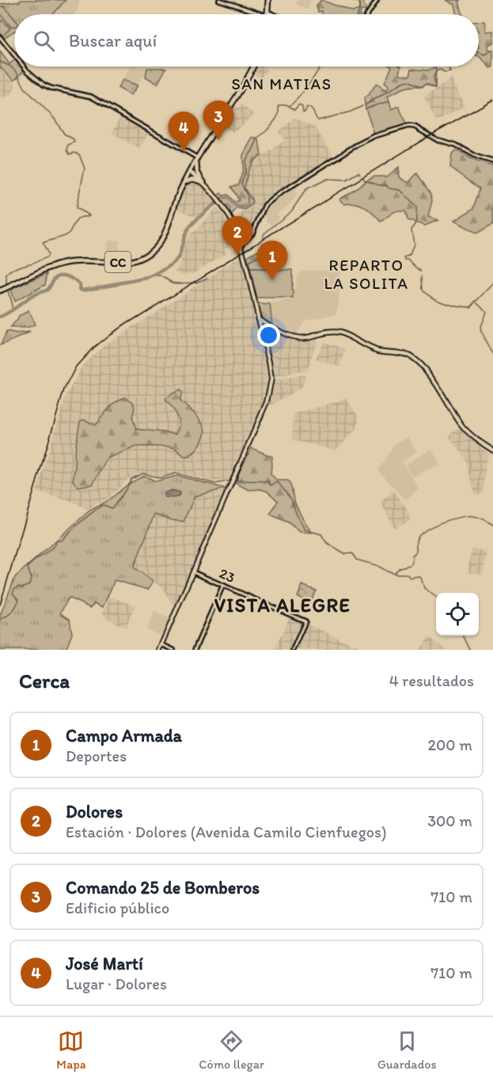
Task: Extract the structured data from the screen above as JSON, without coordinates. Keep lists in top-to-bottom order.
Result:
{
  "streets": {
    "main road": ["CC"],
    "street": ["23"]
  },
  "districts": ["SAN MATIAS", "REPARTO LA SOLITA", "VISTA ALEGRE"],
  "page": {
    "search": "Buscar aquí",
    "pins": [
      "3",
      "4",
      "2",
      "1"
    ],
    "heading": ["Cerca", "4 resultados"],
    "list": [
      {
        "mark": "1",
        "name": "Campo Armada",
        "note": "Deportes",
        "value": "200 m"
      },
      {
        "mark": "2",
        "name": "Dolores",
        "note": "Estación · Dolores (Avenida Camilo Cienfuegos)",
        "value": "300 m"
      },
      {
        "mark": "3",
        "name": "Comando 25 de Bomberos",
        "note": "Edificio público",
        "value": "710 m"
      },
      {
        "mark": "4",
        "name": "José Martí",
        "note": "Lugar · Dolores",
        "value": "710 m"
      }
    ],
    "nav": ["Mapa", "Cómo llegar", "Guardados"]
  }
}
